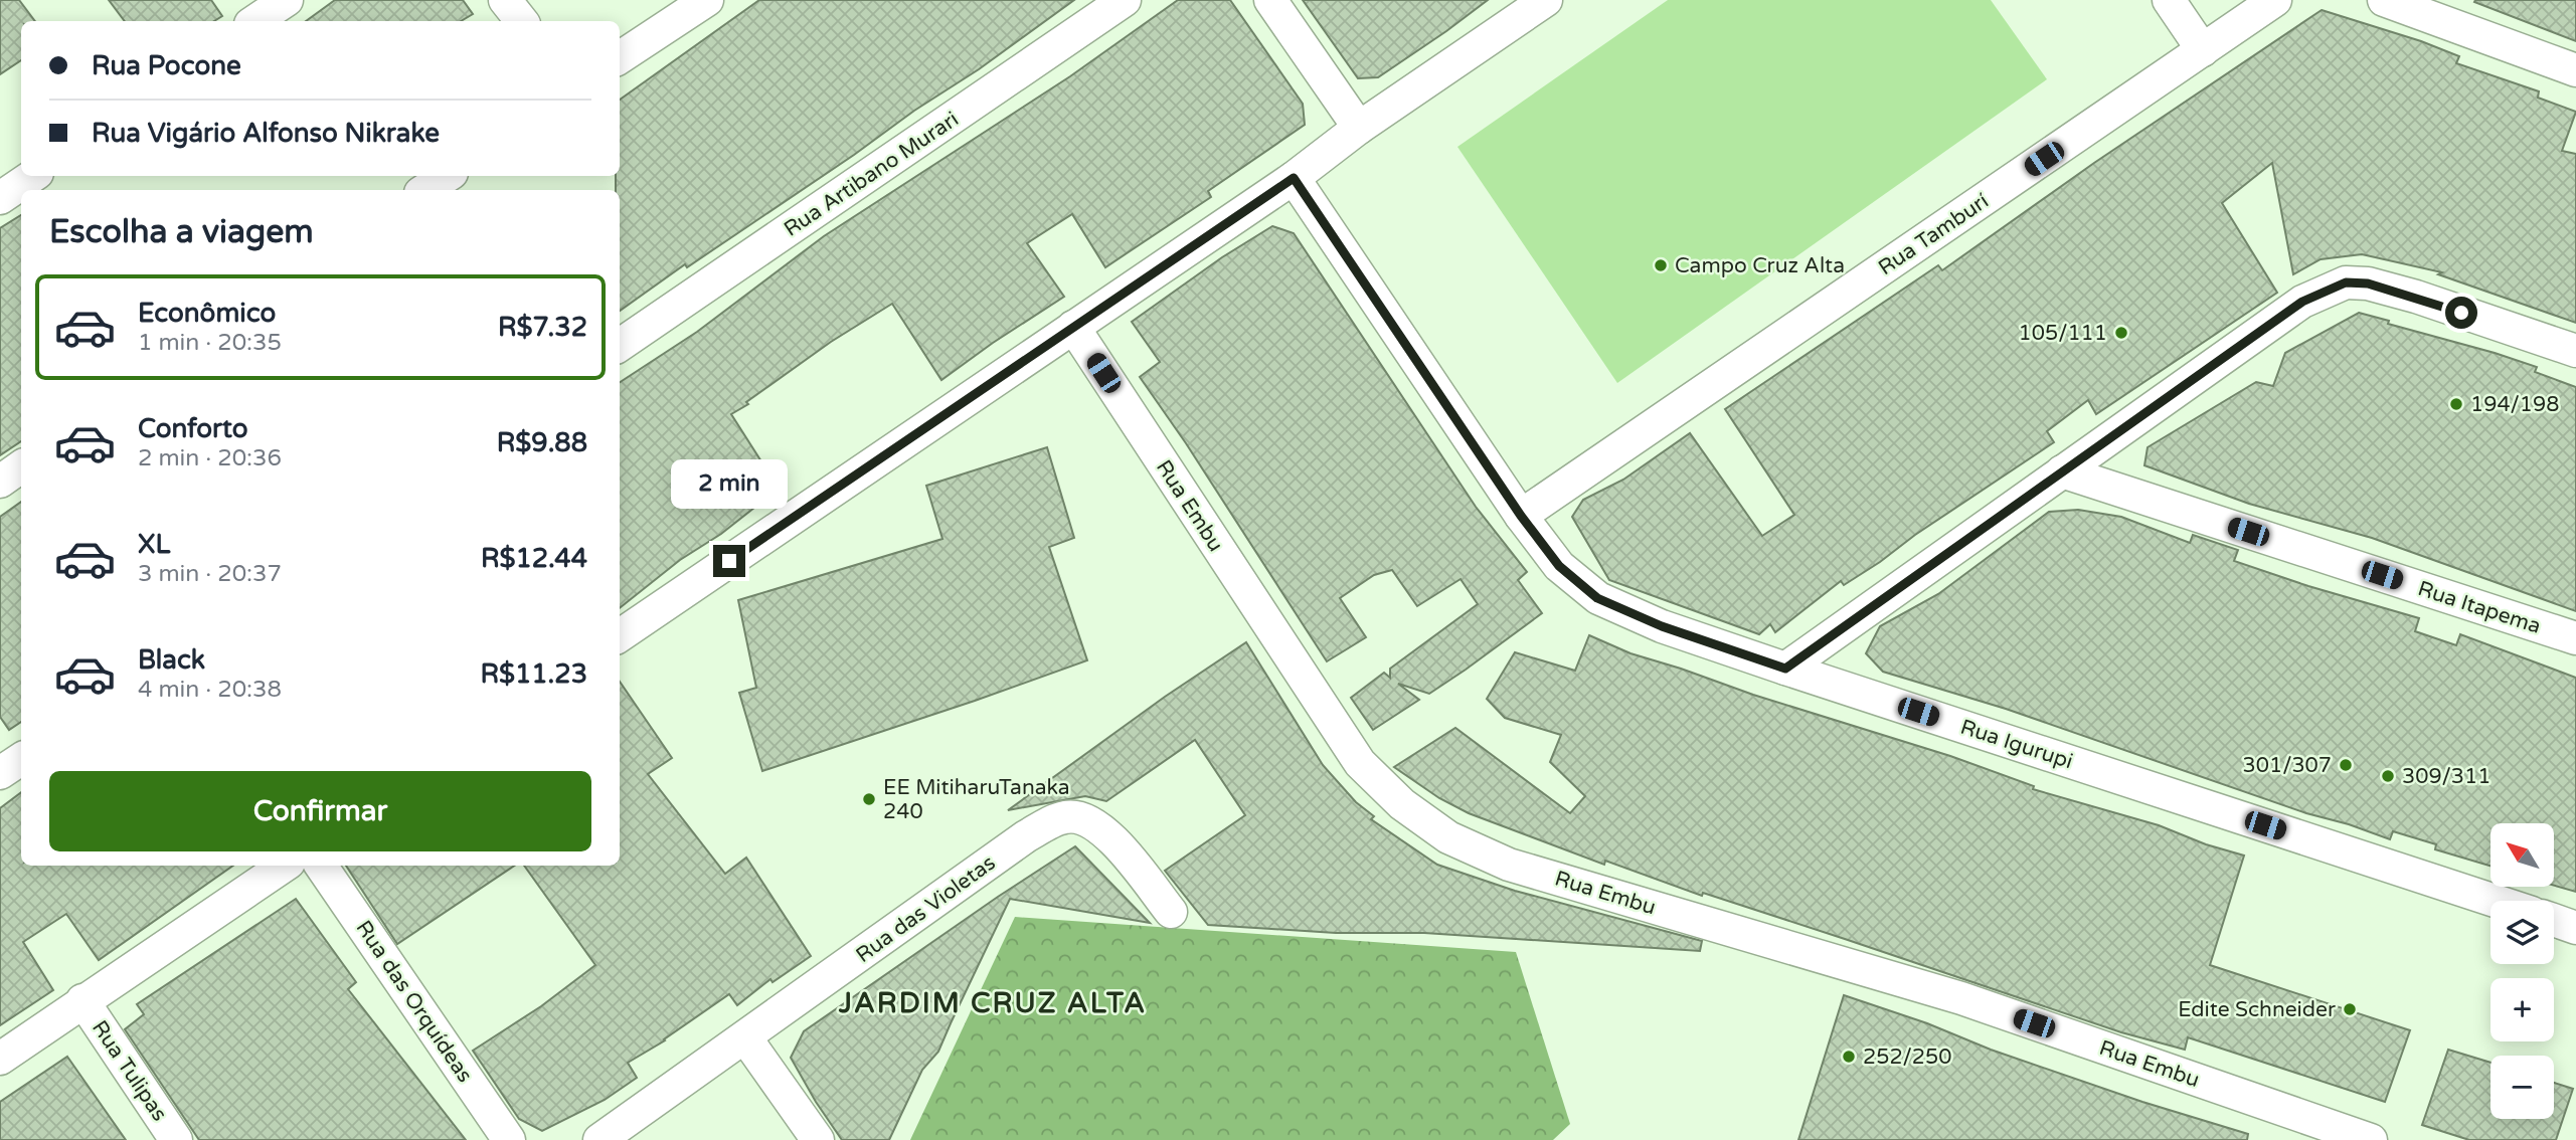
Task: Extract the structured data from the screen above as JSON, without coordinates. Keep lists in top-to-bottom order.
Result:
{
  "streets": {
    "street": [
      "Rua Artibano Murari",
      "Rua Tamburí",
      "Rua Embu",
      "Rua Itapema",
      "Rua Igurupi",
      "Rua das Violetas",
      "Rua das Orquídeas",
      "Rua Tulipas"
    ]
  },
  "crossings": [
    ["Rua Tamburí", "Rua Igurupi"]
  ],
  "districts": ["JARDIM CRUZ ALTA"],
  "places": [
    "Campo Cruz Alta",
    "105/111",
    "194/198",
    "301/307",
    "309/311",
    "EE MitiharuTanaka 240",
    "Edite Schneider",
    "252/250"
  ],
  "north": "top left",
  "page": {
    "banner": ["Rua Pocone", "Rua Vigário Alfonso Nikrake"],
    "heading": "Escolha a viagem",
    "list": [
      {
        "name": "Econômico",
        "note": "1 min · 20:35",
        "value": "R$7.32"
      },
      {
        "name": "Conforto",
        "note": "2 min · 20:36",
        "value": "R$9.88"
      },
      {
        "name": "XL",
        "note": "3 min · 20:37",
        "value": "R$12.44"
      },
      {
        "name": "Black",
        "note": "4 min · 20:38",
        "value": "R$11.23"
      }
    ],
    "bubble": "2 min",
    "buttons": "Confirmar",
    "map_buttons": ["+", "−"]
  }
}
